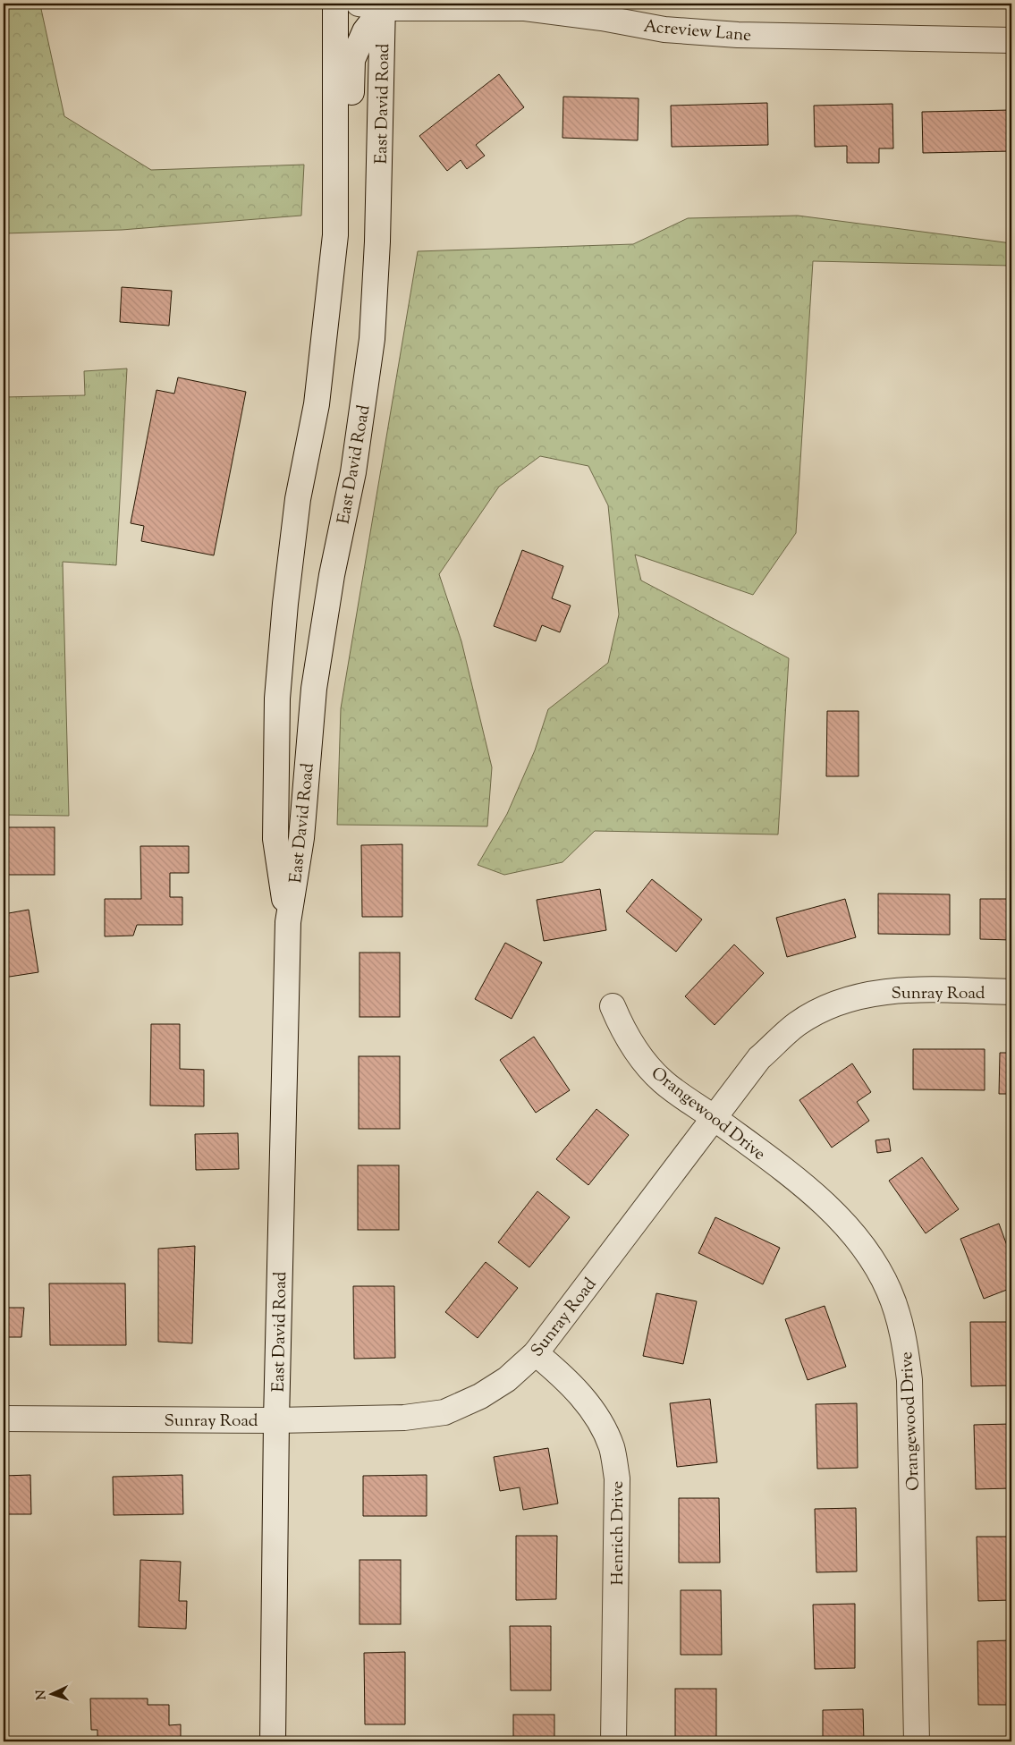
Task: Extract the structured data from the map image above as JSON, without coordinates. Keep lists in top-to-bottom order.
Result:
{
  "streets": {
    "street": [
      "Acreview Lane",
      "East David Road",
      "Sunray Road",
      "Orangewood Drive",
      "Henrich Drive"
    ]
  },
  "crossings": [
    ["Acreview Lane", "East David Road"],
    ["East David Road", "Sunray Road"],
    ["Sunray Road", "Orangewood Drive"],
    ["Sunray Road", "Henrich Drive"]
  ],
  "north": "left"
}
